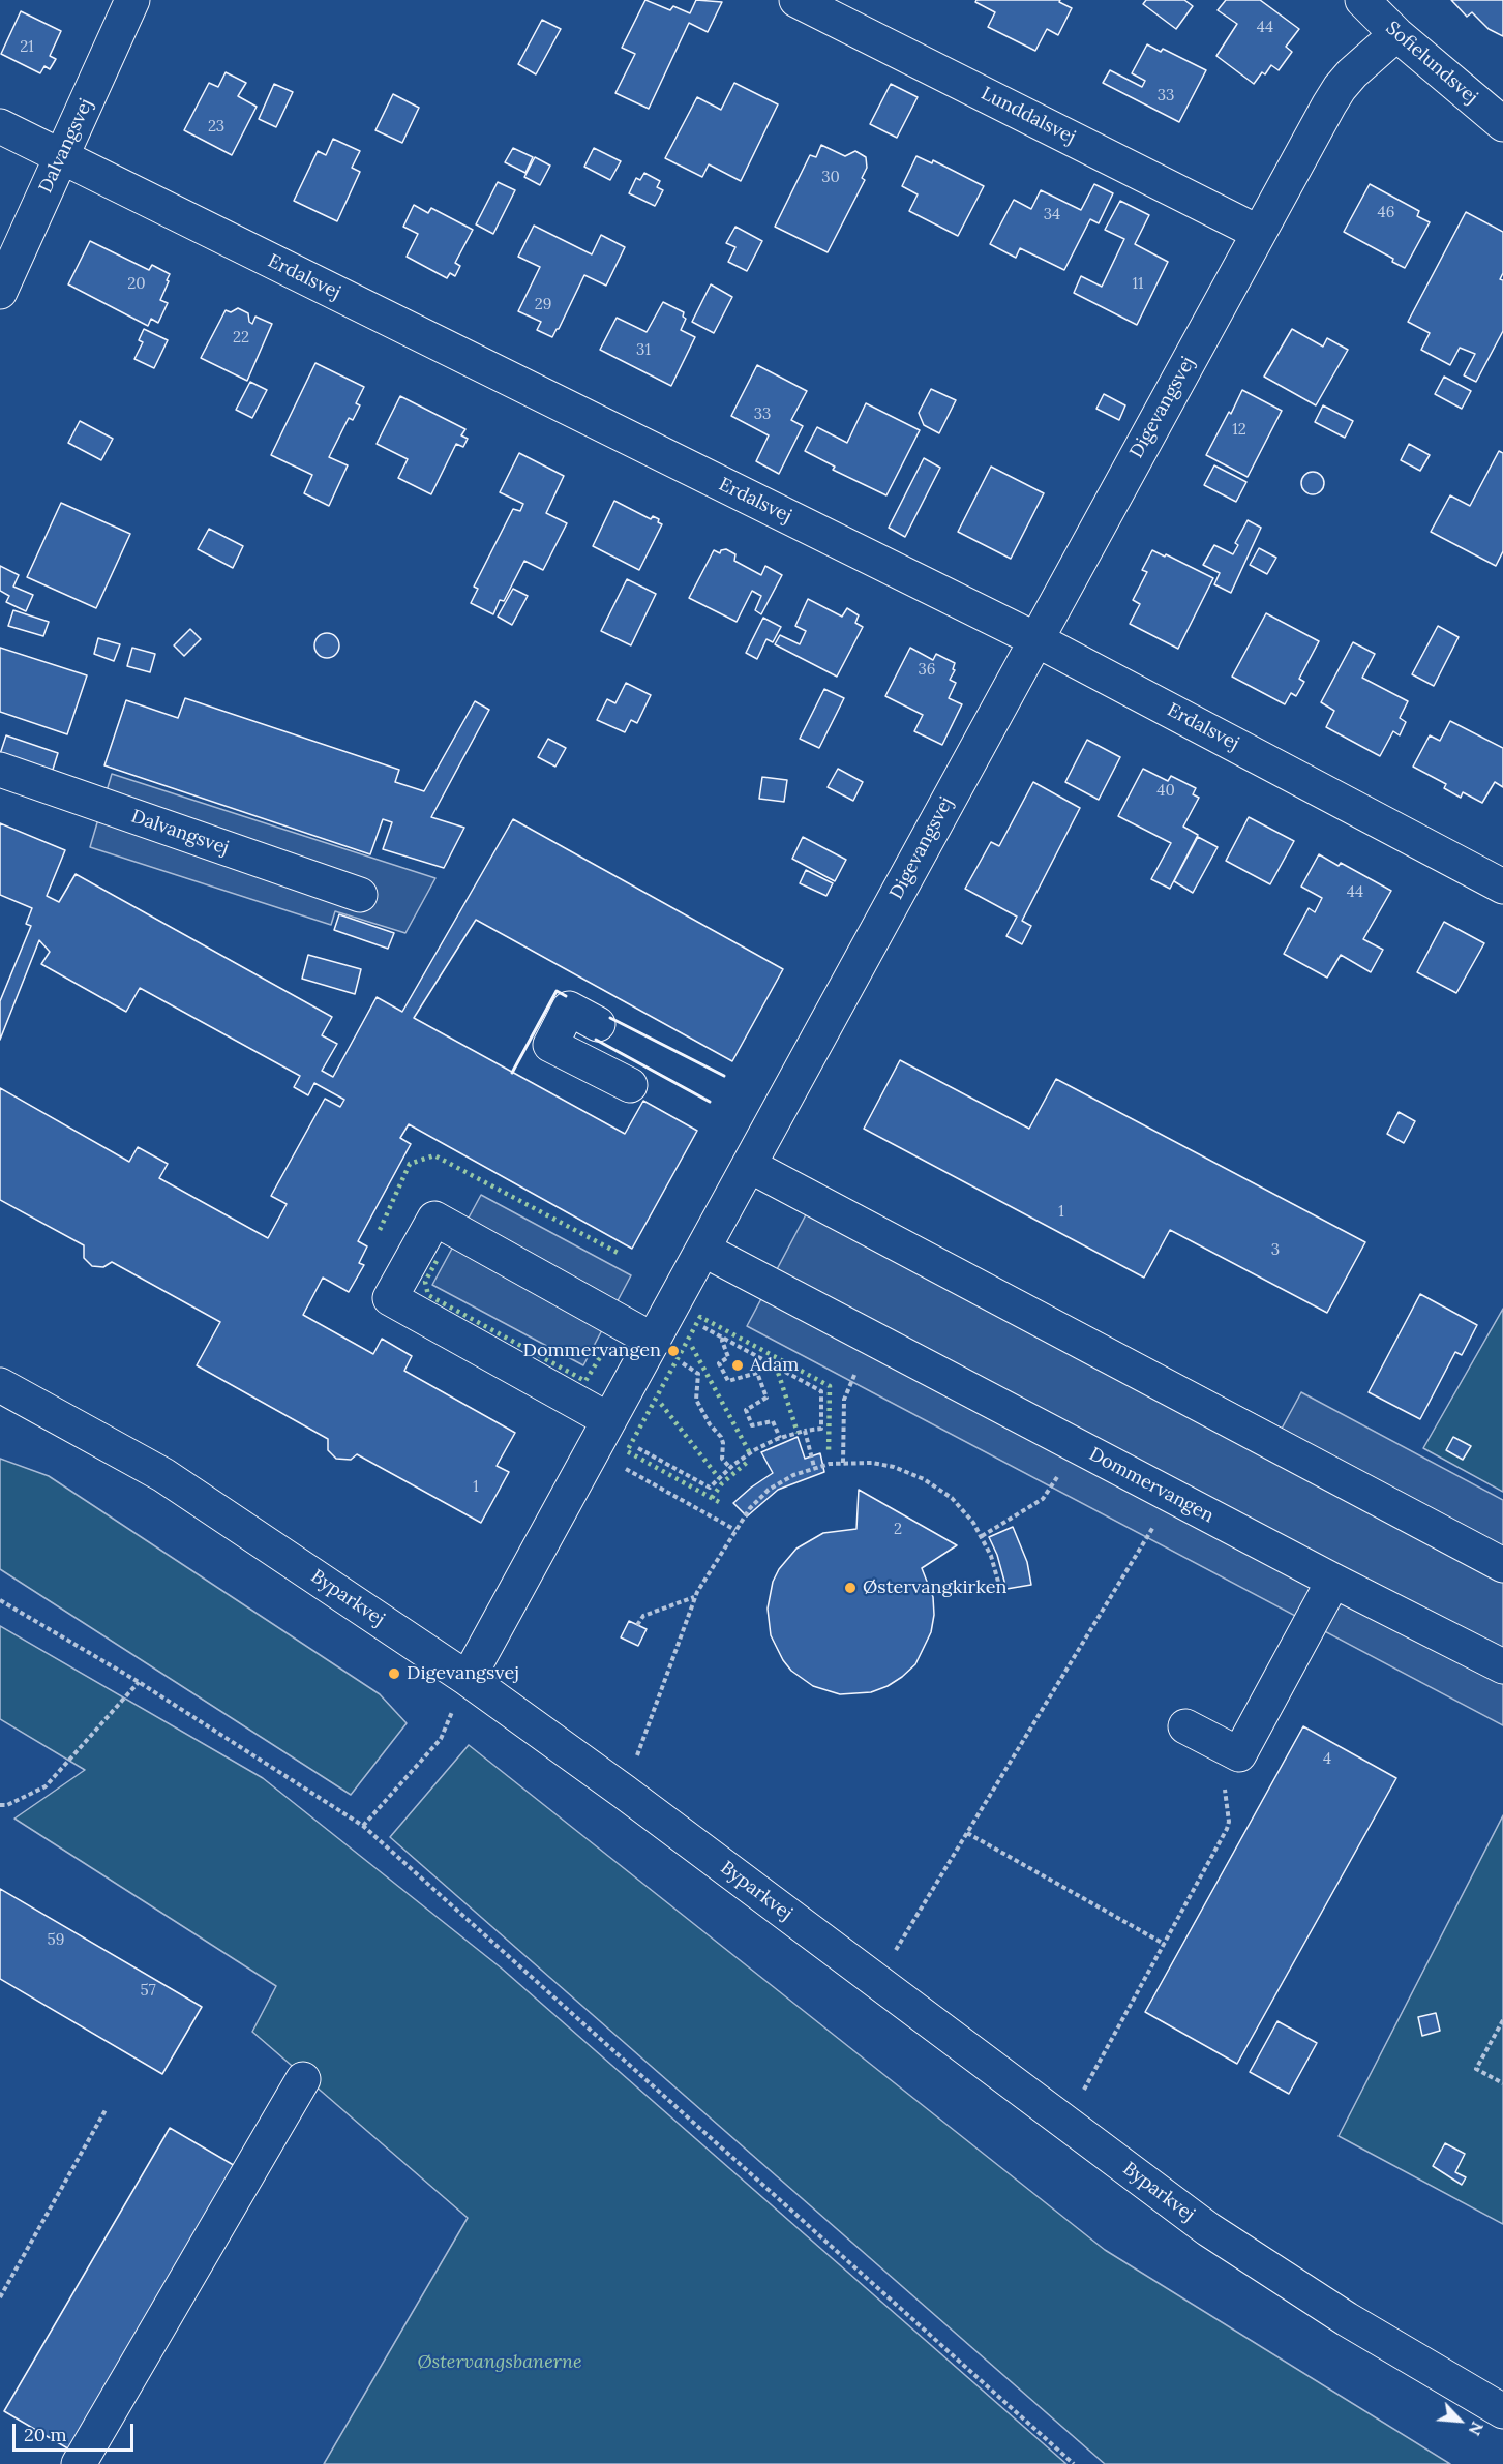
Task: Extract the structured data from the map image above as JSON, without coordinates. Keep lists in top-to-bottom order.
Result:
{
  "streets": {
    "street": [
      "Sofielundsvej",
      "Lunddalsvej",
      "Dalvangsvej",
      "Erdalsvej",
      "Digevangsvej",
      "Dommervangen",
      "Byparkvej"
    ]
  },
  "crossings": [
    ["Sofielundsvej", "Digevangsvej"],
    ["Lunddalsvej", "Digevangsvej"],
    ["Dalvangsvej", "Erdalsvej"],
    ["Erdalsvej", "Digevangsvej"],
    ["Digevangsvej", "Dommervangen"],
    ["Digevangsvej", "Byparkvej"]
  ],
  "parks": ["Østervangsbanerne"],
  "places": [
    "Dommervangen",
    "Adam",
    "Østervangkirken",
    "Digevangsvej"
  ],
  "house_numbers": [
    "44",
    "21",
    "33",
    "23",
    "30",
    "46",
    "34",
    "20",
    "11",
    "29",
    "22",
    "31",
    "33",
    "12",
    "36",
    "40",
    "44",
    "1",
    "3",
    "1",
    "2",
    "4",
    "59",
    "57"
  ],
  "scale_bar": "20 m",
  "north": "bottom right"
}
